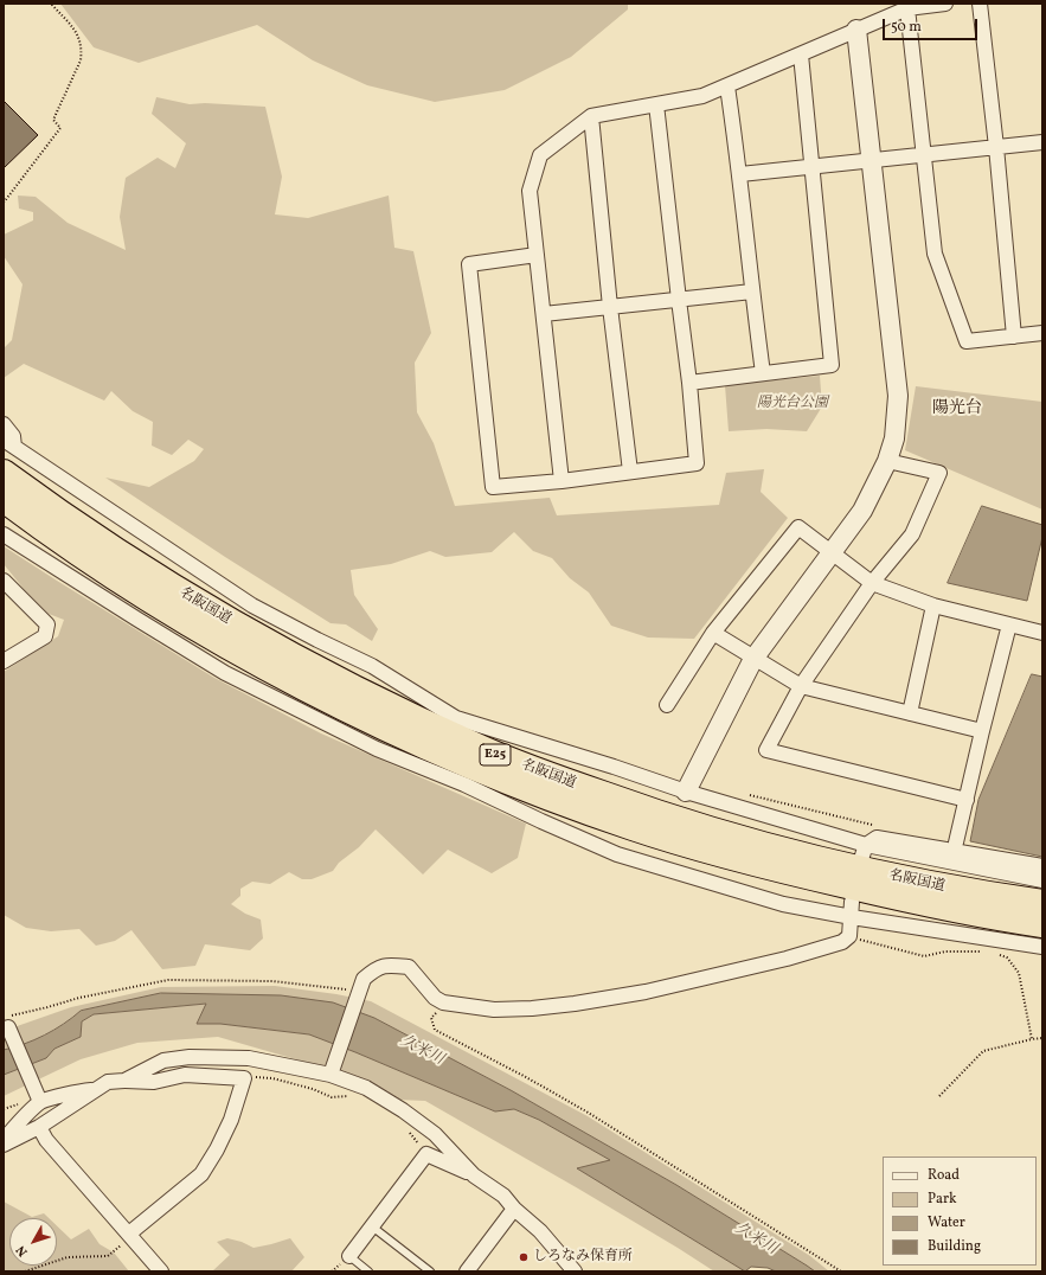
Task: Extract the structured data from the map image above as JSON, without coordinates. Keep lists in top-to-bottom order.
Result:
{
  "streets": {
    "highway": ["名阪国道", "E25"]
  },
  "districts": ["陽光台"],
  "water": ["久米川"],
  "parks": ["陽光台公園"],
  "places": ["しろなみ保育所"],
  "legend": [
    "Road",
    "Park",
    "Water",
    "Building"
  ],
  "scale_bar": "50 m",
  "north": "bottom left"
}
